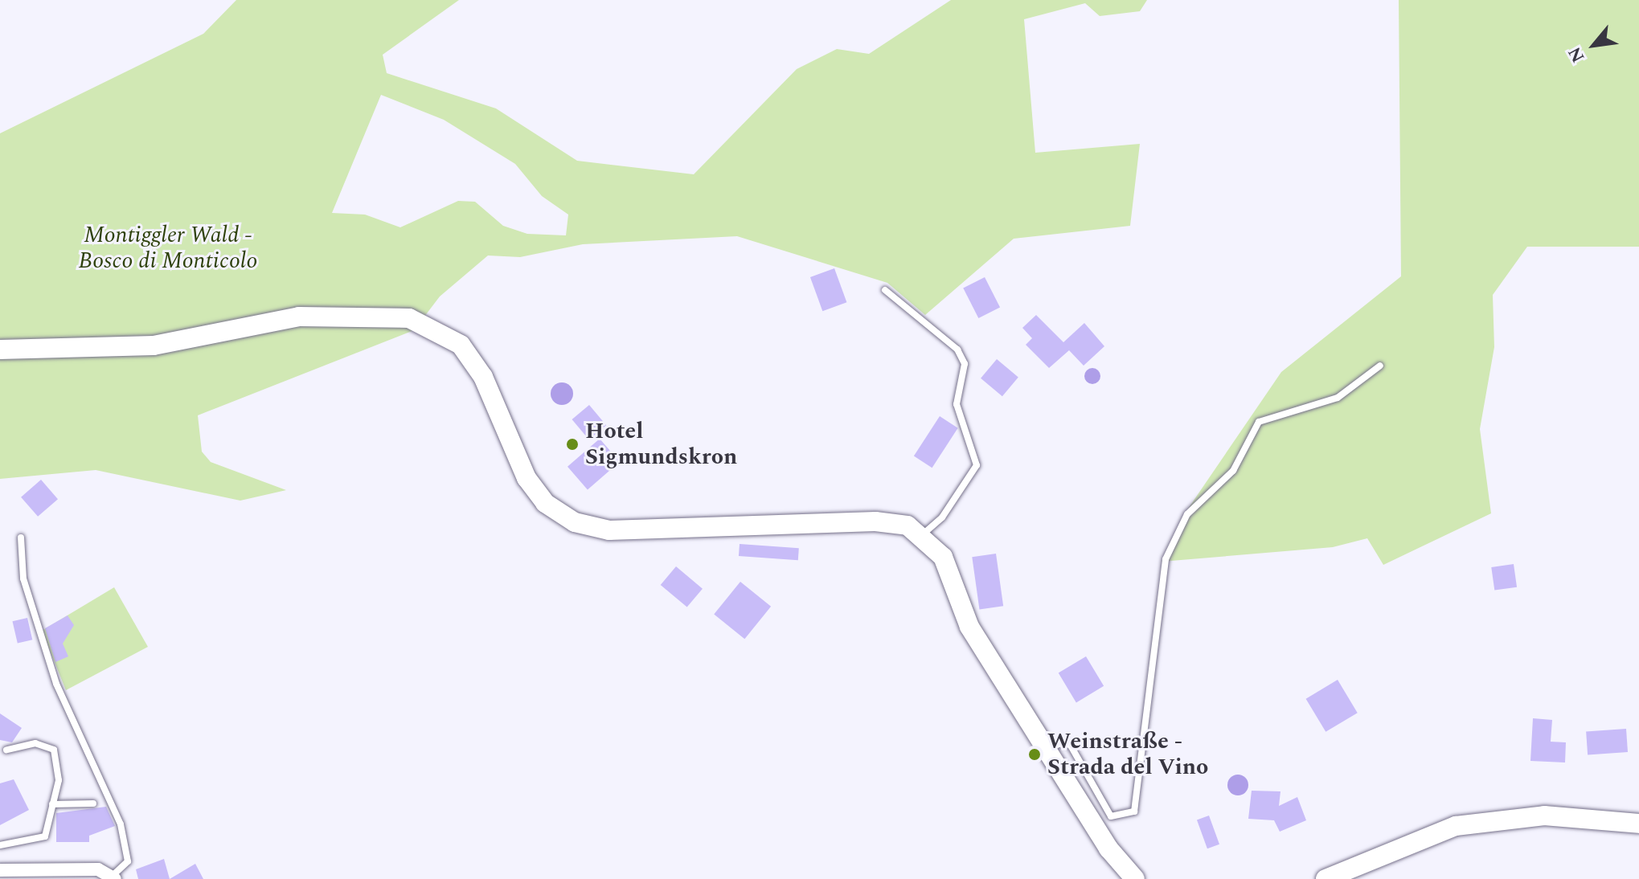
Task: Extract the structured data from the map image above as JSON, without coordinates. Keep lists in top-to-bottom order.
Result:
{
  "parks": ["Montiggler Wald - Bosco di Monticolo"],
  "places": ["Hotel Sigmundskron", "Weinstraße - Strada del Vino"],
  "north": "bottom left"
}
